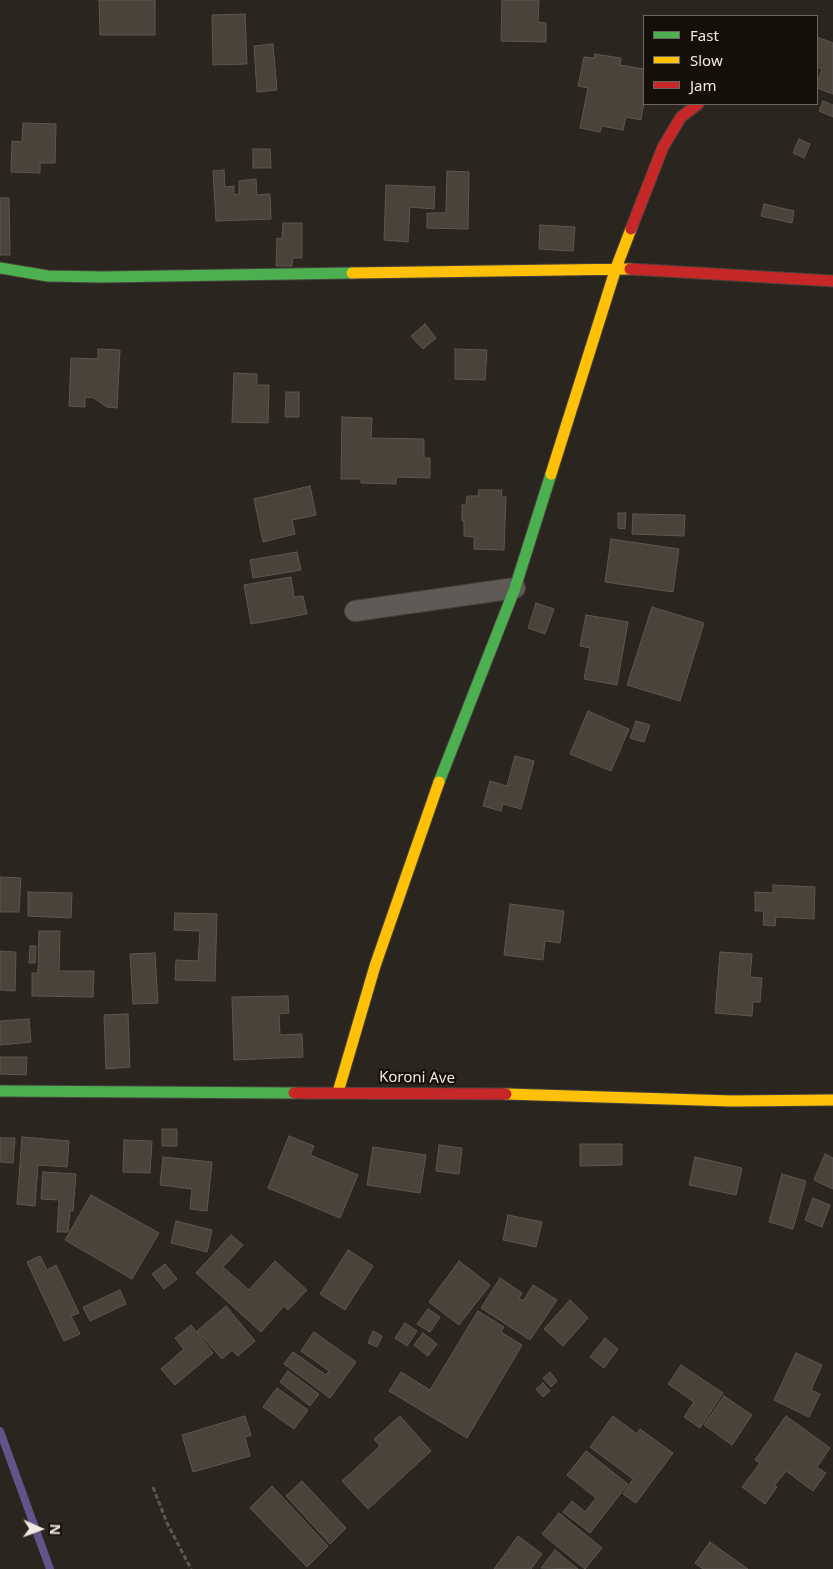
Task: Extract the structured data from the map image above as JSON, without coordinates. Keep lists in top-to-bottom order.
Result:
{
  "streets": {
    "street": ["Koroni Ave"]
  },
  "legend": ["Fast", "Slow", "Jam"],
  "north": "right"
}
